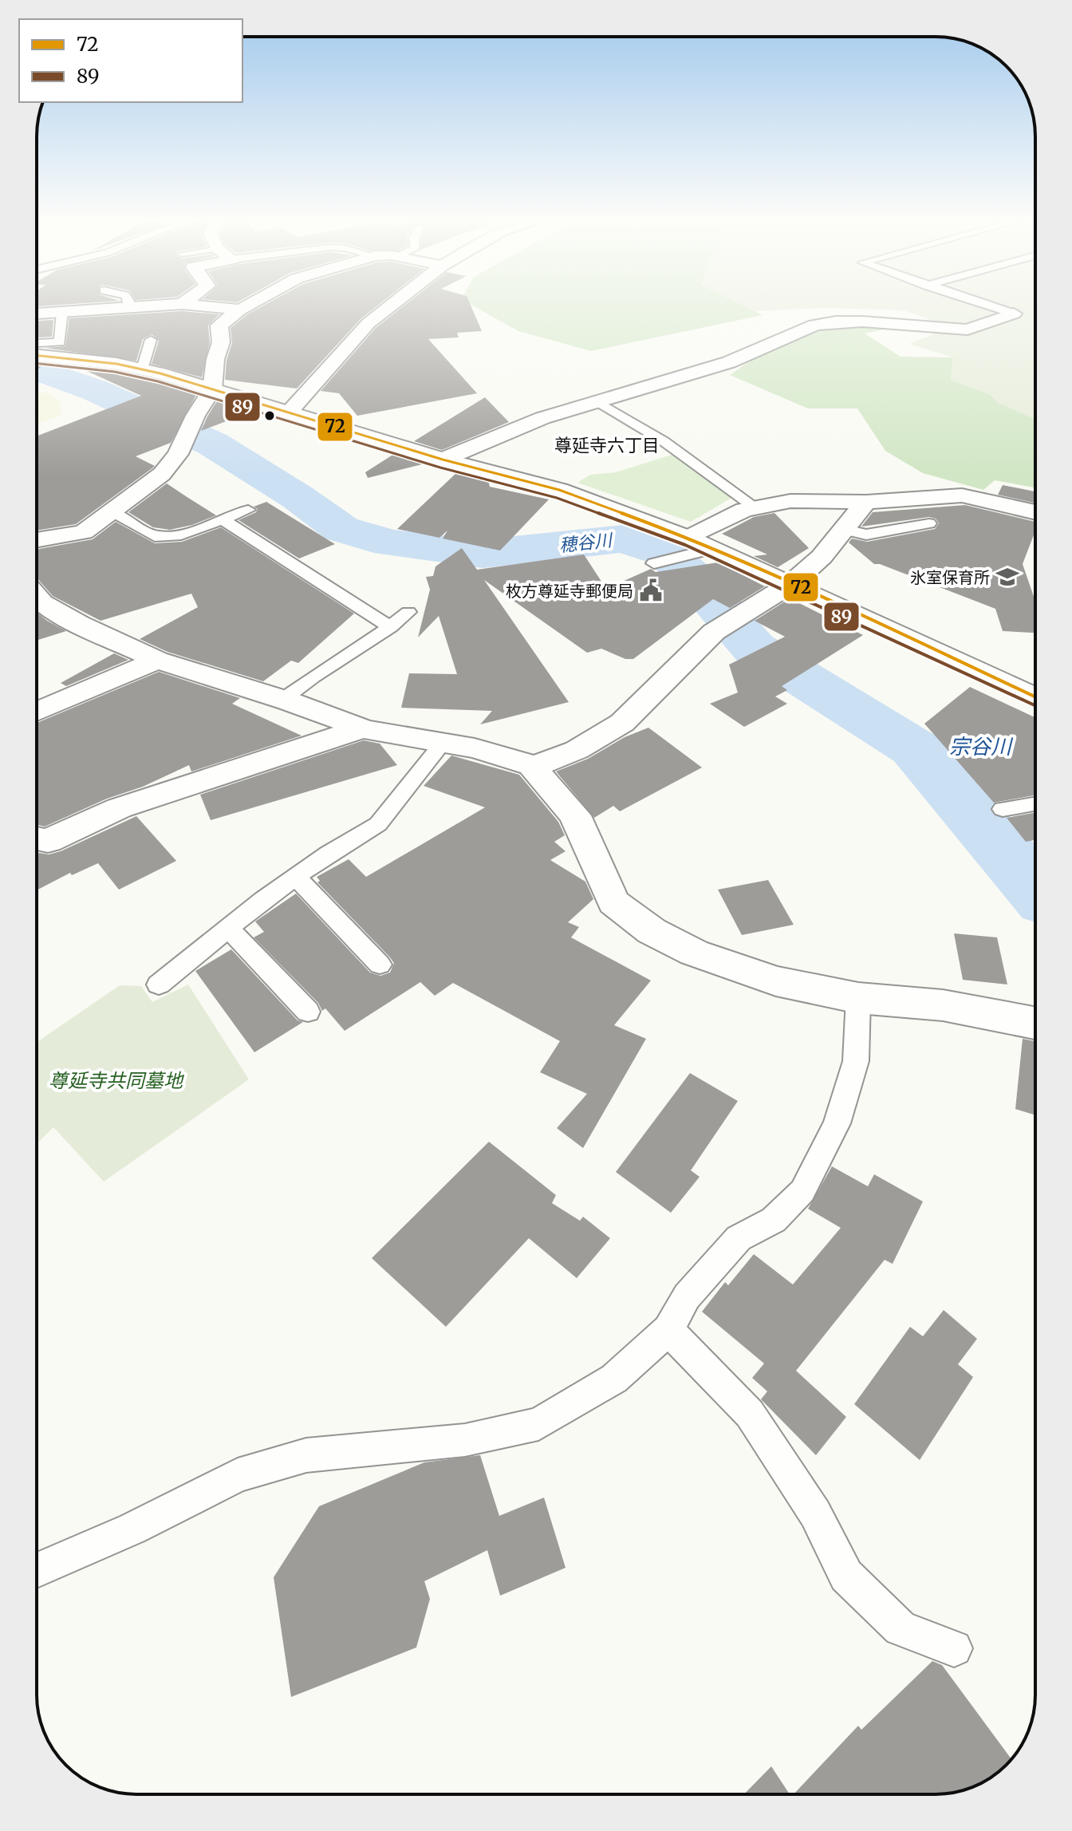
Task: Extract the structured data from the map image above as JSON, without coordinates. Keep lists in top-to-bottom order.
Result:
{
  "districts": ["尊延寺六丁目"],
  "water": ["穂谷川", "宗谷川"],
  "parks": ["尊延寺共同墓地"],
  "places": {
    "school or university": ["氷室保育所"],
    "public building": ["枚方尊延寺郵便局"]
  },
  "lines": ["transit line 72", "transit line 89"],
  "legend": ["72", "89"]
}
